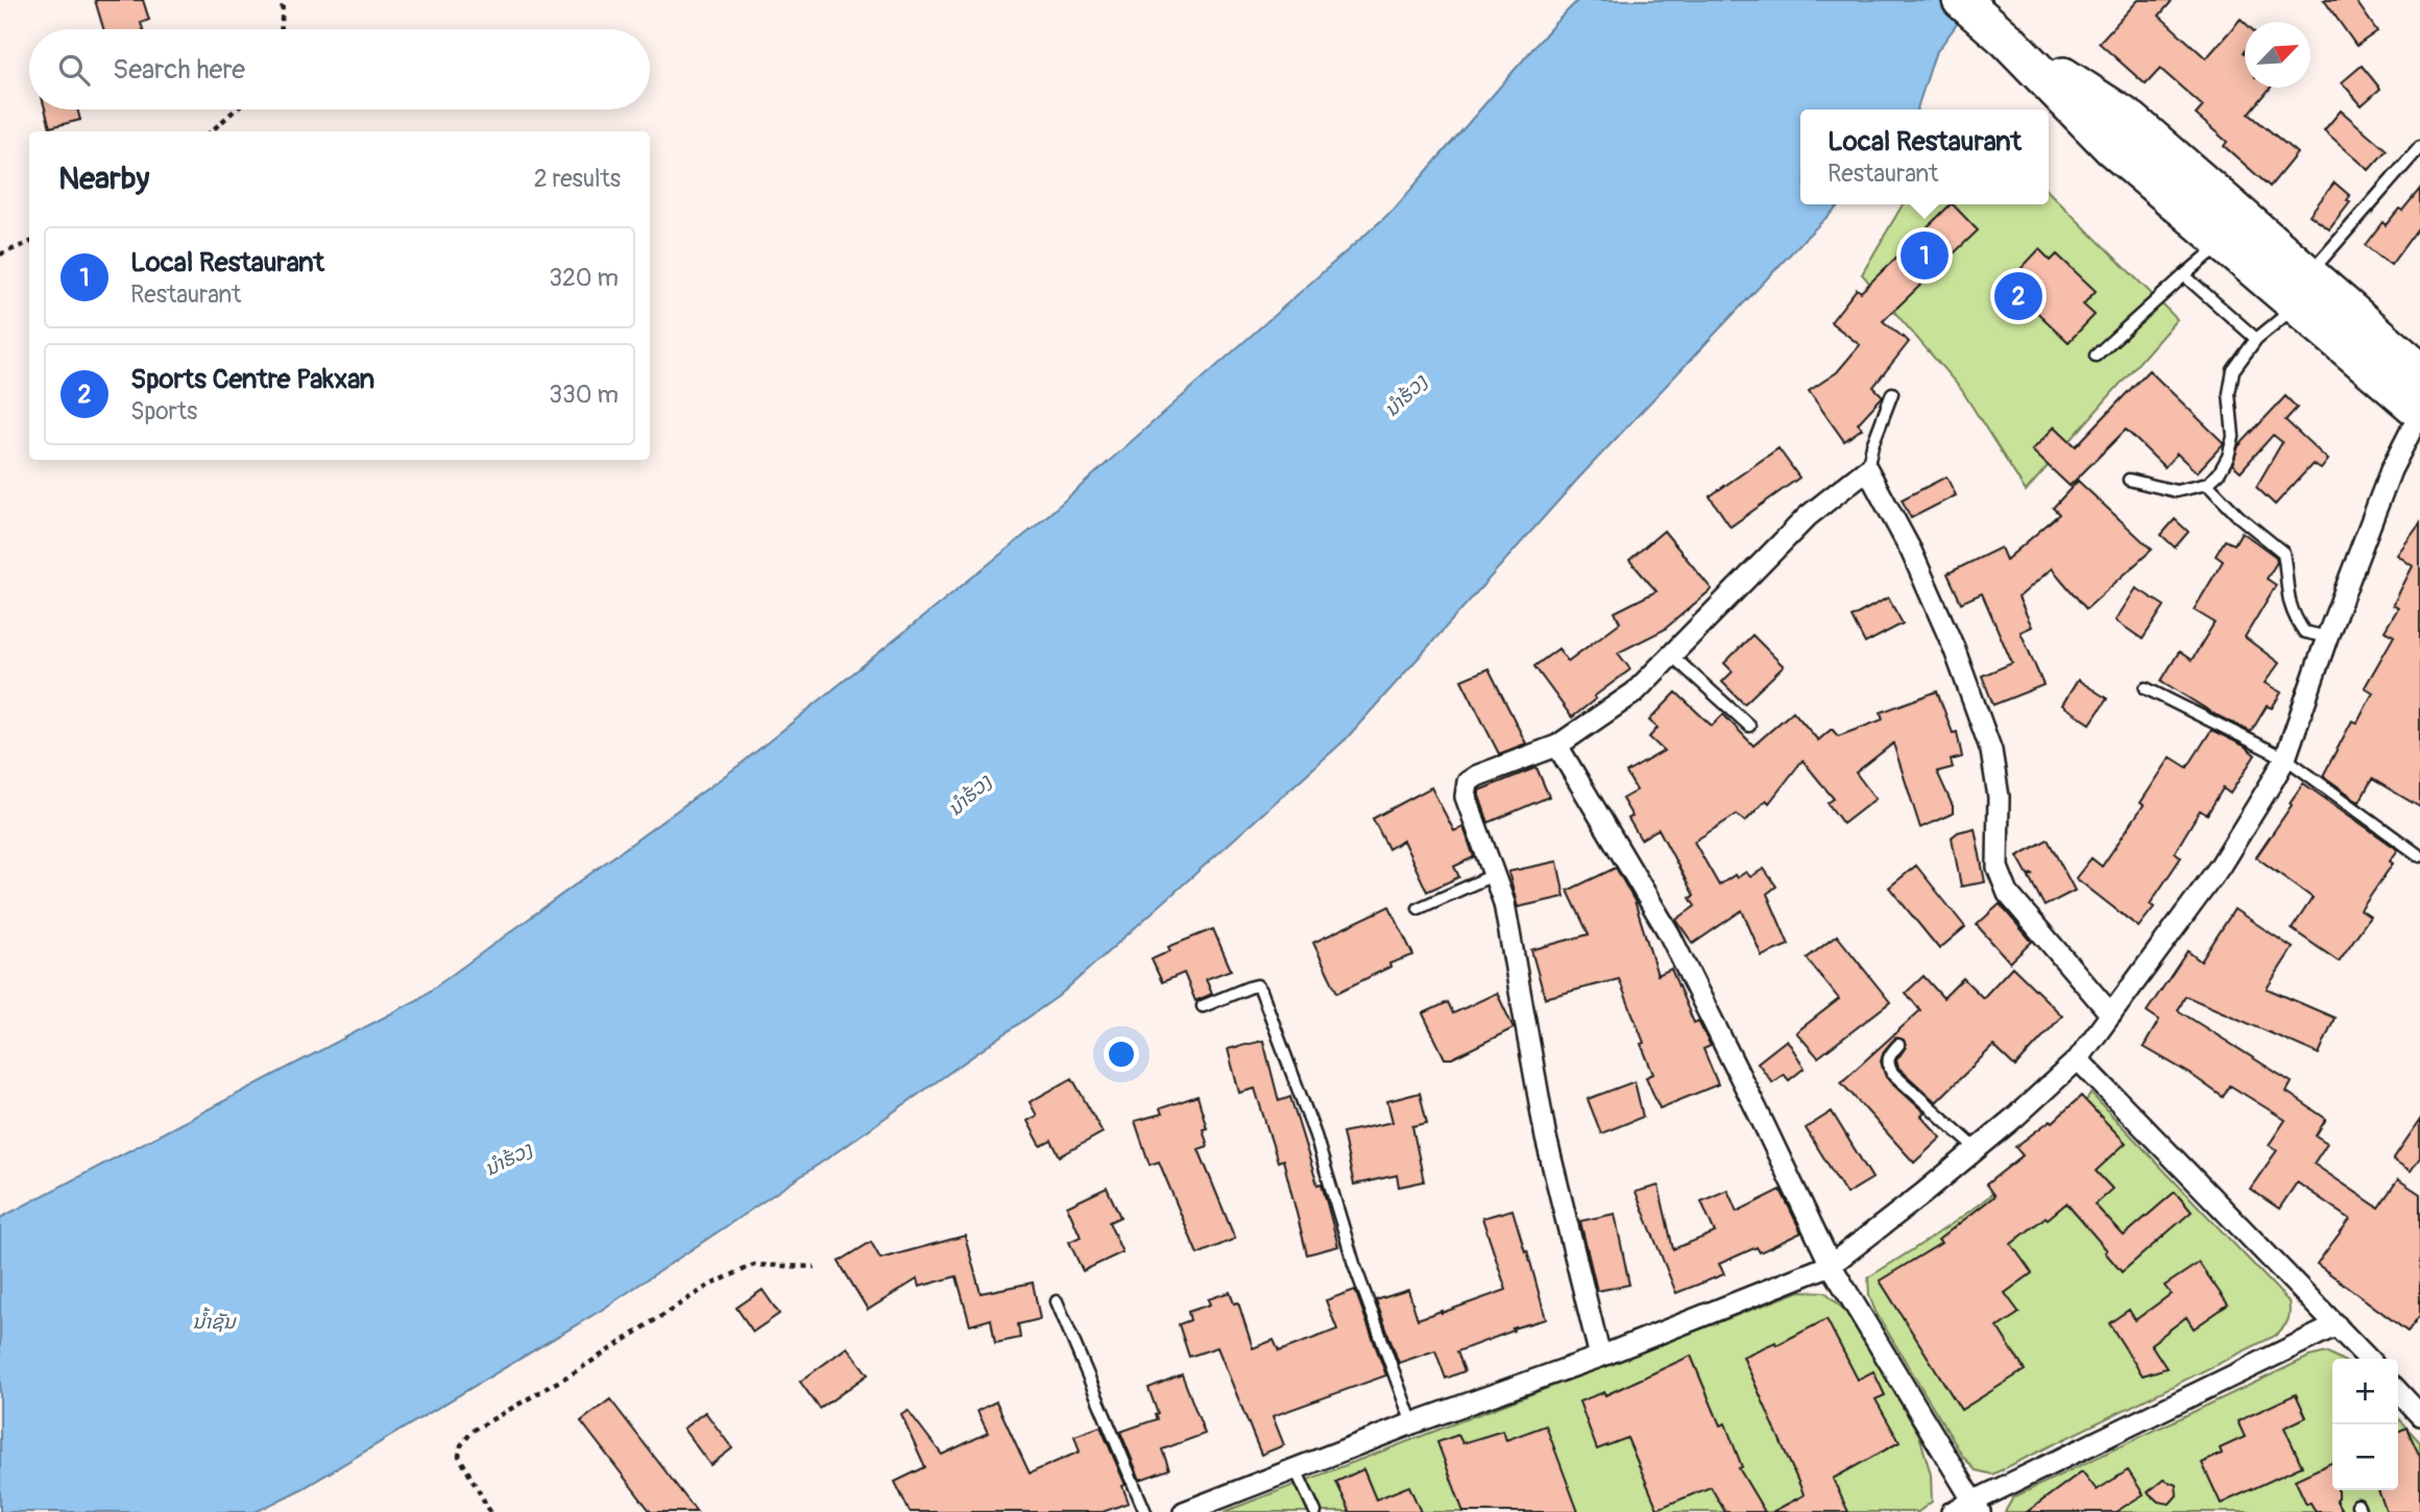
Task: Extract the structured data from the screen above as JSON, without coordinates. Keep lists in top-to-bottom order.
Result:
{
  "water": ["ນຳ້ຮວງ", "ນ້ຳຊັນ"],
  "north": "top right",
  "page": {
    "search": "Search here",
    "popup": ["Local Restaurant", "Restaurant"],
    "heading": ["Nearby", "2 results"],
    "list": [
      {
        "mark": "1",
        "name": "Local Restaurant",
        "note": "Restaurant",
        "value": "320 m"
      },
      {
        "mark": "2",
        "name": "Sports Centre Pakxan",
        "note": "Sports",
        "value": "330 m"
      }
    ],
    "pins": ["1", "2"],
    "map_buttons": ["+", "−"]
  }
}
